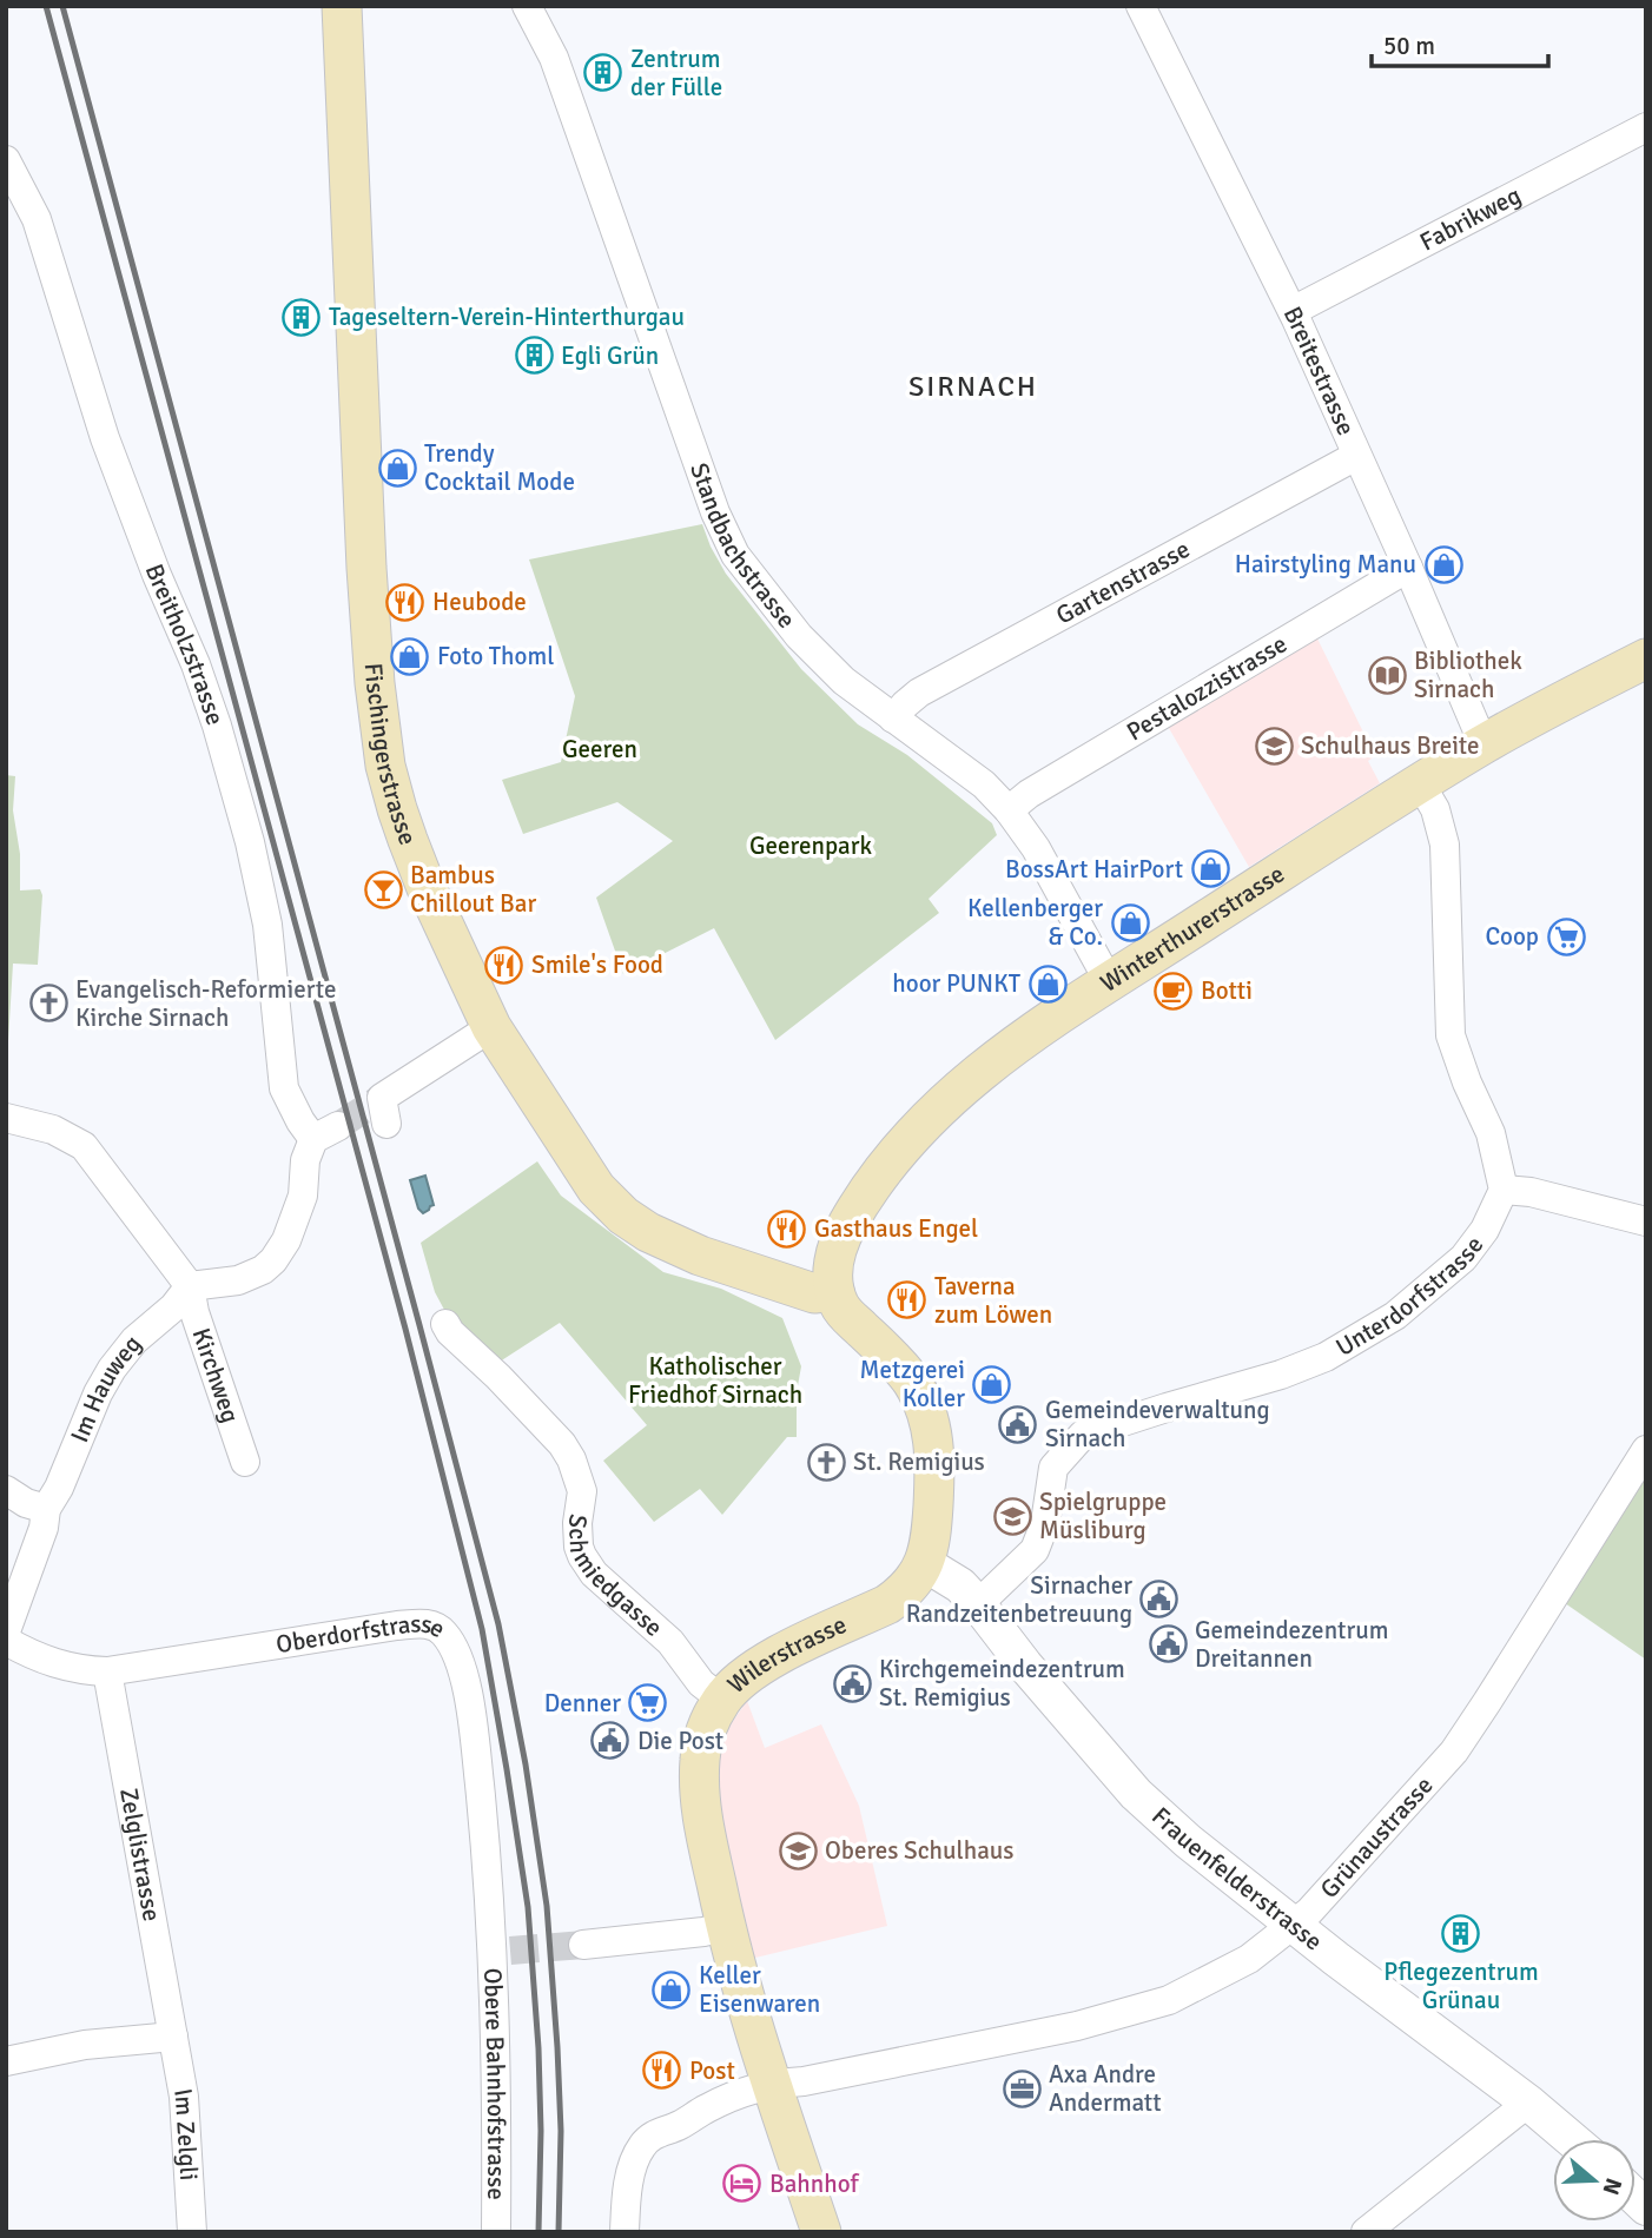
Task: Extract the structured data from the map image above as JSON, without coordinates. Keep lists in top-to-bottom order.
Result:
{
  "streets": {
    "main road": ["Fischingerstrasse", "Winterthurerstrasse", "Wilerstrasse"],
    "street": [
      "Fabrikweg",
      "Breitestrasse",
      "Standbachstrasse",
      "Gartenstrasse",
      "Breitholzstrasse",
      "Pestalozzistrasse",
      "Unterdorfstrasse",
      "Kirchweg",
      "Im Hauweg",
      "Schmiedgasse",
      "Oberdorfstrasse",
      "Grünaustrasse",
      "Zelglistrasse",
      "Frauenfelderstrasse",
      "Obere Bahnhofstrasse",
      "Im Zelgli"
    ]
  },
  "crossings": [
    ["Fabrikweg", "Breitestrasse"],
    ["Breitestrasse", "Gartenstrasse"],
    ["Breitestrasse", "Pestalozzistrasse"],
    ["Breitestrasse", "Winterthurerstrasse"],
    ["Standbachstrasse", "Gartenstrasse"],
    ["Standbachstrasse", "Pestalozzistrasse"],
    ["Standbachstrasse", "Winterthurerstrasse"],
    ["Breitholzstrasse", "Kirchweg"],
    ["Breitholzstrasse", "Im Hauweg"],
    ["Fischingerstrasse", "Winterthurerstrasse"],
    ["Unterdorfstrasse", "Frauenfelderstrasse"],
    ["Kirchweg", "Im Hauweg"],
    ["Schmiedgasse", "Wilerstrasse"],
    ["Oberdorfstrasse", "Zelglistrasse"],
    ["Oberdorfstrasse", "Obere Bahnhofstrasse"],
    ["Wilerstrasse", "Grünaustrasse"],
    ["Wilerstrasse", "Frauenfelderstrasse"],
    ["Grünaustrasse", "Frauenfelderstrasse"],
    ["Zelglistrasse", "Im Zelgli"]
  ],
  "districts": ["SIRNACH"],
  "parks": ["Geeren", "Geerenpark", "Katholischer Friedhof Sirnach"],
  "places": {
    "building": [
      "Zentrum der Fülle",
      "Tageseltern-Verein-Hinterthurgau",
      "Egli Grün",
      "Pflegezentrum Grünau"
    ],
    "shop": [
      "Trendy Cocktail Mode",
      "Hairstyling Manu",
      "Foto Thoml",
      "BossArt HairPort",
      "Kellenberger & Co.",
      "hoor PUNKT",
      "Metzgerei Koller",
      "Keller Eisenwaren"
    ],
    "restaurant": [
      "Heubode",
      "Smile's Food",
      "Gasthaus Engel",
      "Taverna zum Löwen",
      "Post"
    ],
    "library": ["Bibliothek Sirnach"],
    "school or university": ["Schulhaus Breite", "Spielgruppe Müsliburg", "Oberes Schulhaus"],
    "bar": ["Bambus Chillout Bar"],
    "supermarket": ["Coop", "Denner"],
    "cafe": ["Botti"],
    "church": ["Evangelisch-Reformierte Kirche Sirnach", "St. Remigius"],
    "public building": [
      "Gemeindeverwaltung Sirnach",
      "Sirnacher Randzeitenbetreuung",
      "Gemeindezentrum Dreitannen",
      "Kirchgemeindezentrum St. Remigius",
      "Die Post"
    ],
    "office": ["Axa Andre Andermatt"],
    "hotel": ["Bahnhof"]
  },
  "scale_bar": "50 m",
  "north": "right"
}
